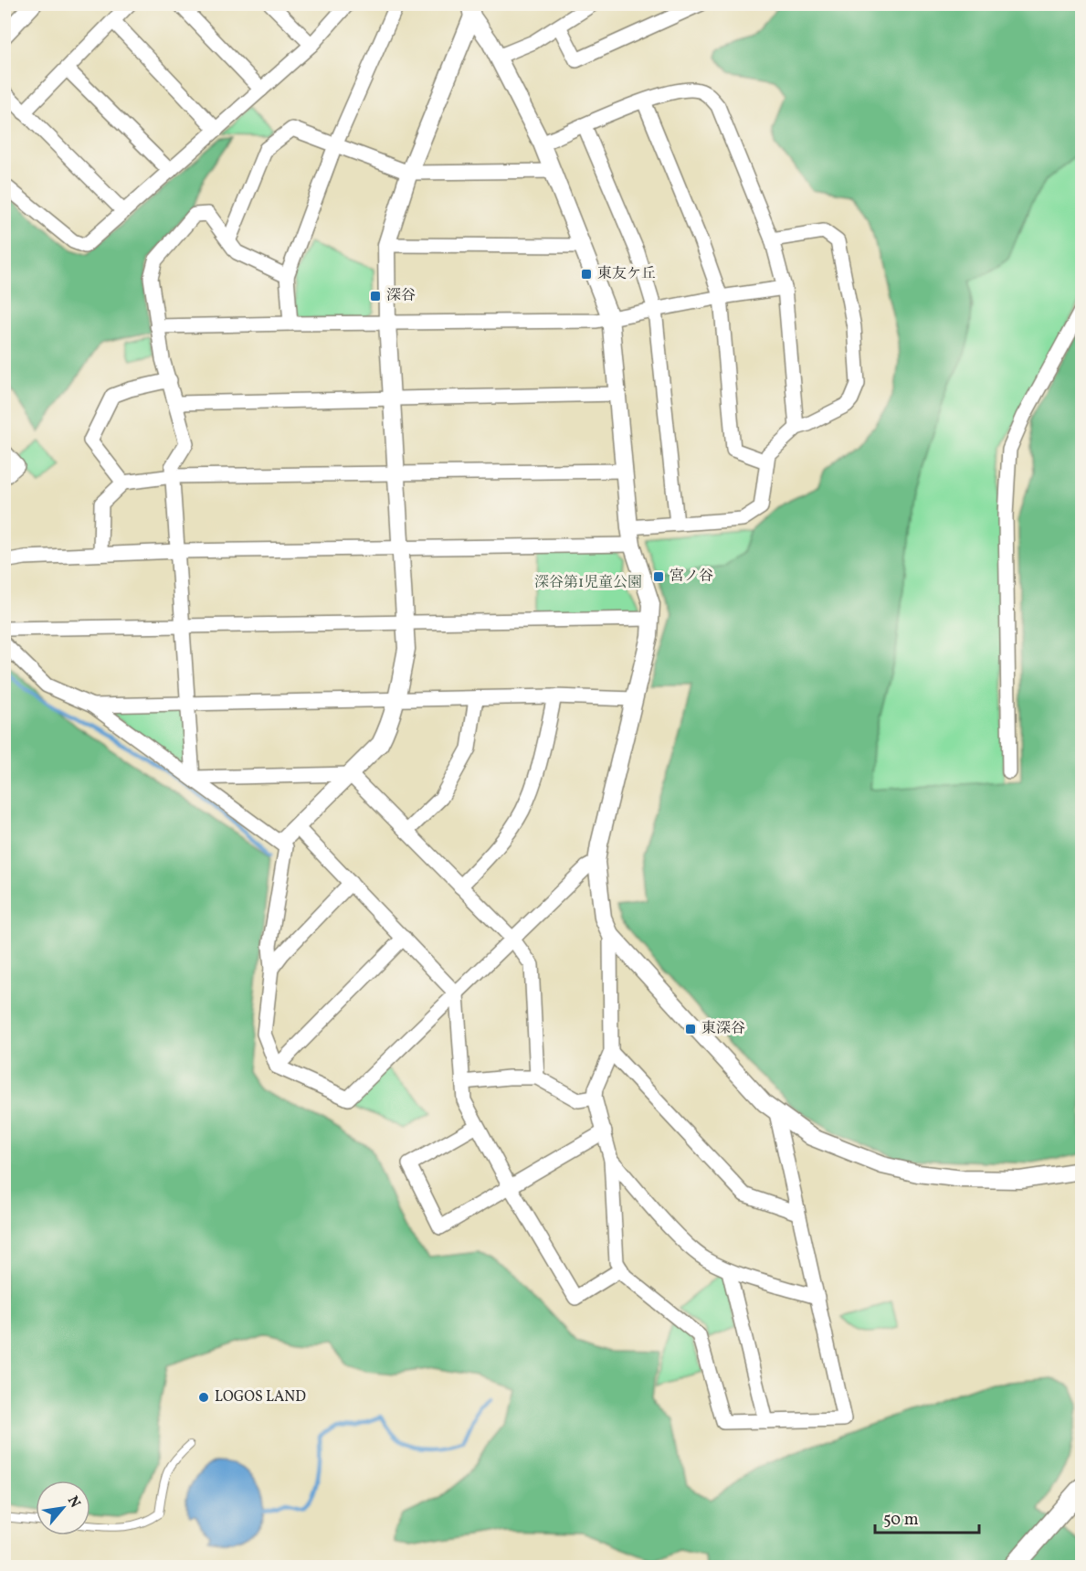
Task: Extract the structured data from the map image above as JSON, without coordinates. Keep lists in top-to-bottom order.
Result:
{
  "parks": ["深谷第1児童公園"],
  "places": {
    "transit": [
      "東友ケ丘",
      "深谷",
      "宮ノ谷",
      "東深谷"
    ],
    "other": ["LOGOS LAND"]
  },
  "scale_bar": "50 m",
  "north": "top right"
}
